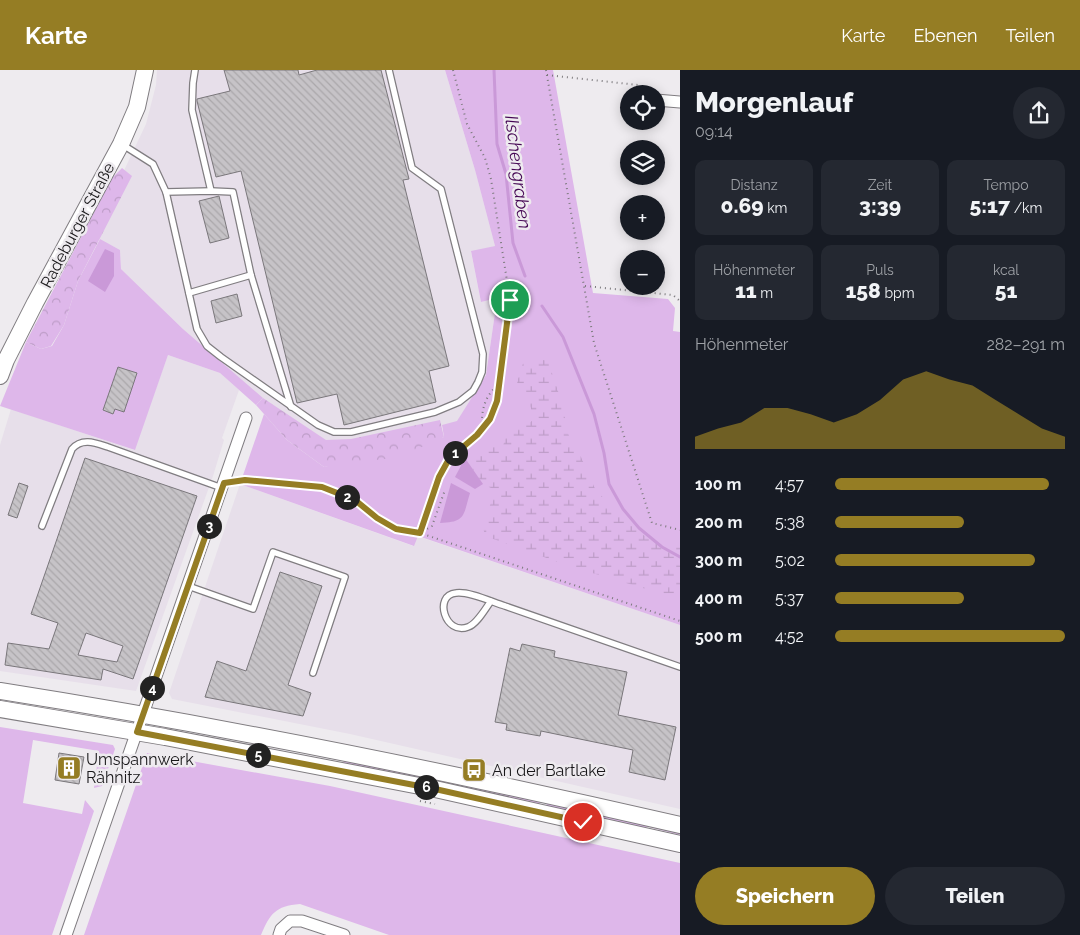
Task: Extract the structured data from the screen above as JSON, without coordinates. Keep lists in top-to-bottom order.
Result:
{
  "streets": {
    "main road": ["Radeburger Straße"]
  },
  "water": ["Ilschengraben"],
  "places": {
    "building": ["Umspannwerk Rähnitz"],
    "bus stop": ["An der Bartlake"]
  },
  "page": {
    "header": "Karte",
    "nav": ["Karte", "Ebenen", "Teilen"],
    "heading": ["Morgenlauf", "09:14"],
    "map_buttons": ["+", "−"],
    "stats": [
      ["Distanz", "0.69 km"],
      ["Zeit", "3:39"],
      ["Tempo", "5:17 /km"],
      ["Höhenmeter", "11 m"],
      ["Puls", "158 bpm"],
      ["kcal", "51"]
    ],
    "chart": ["Höhenmeter", "282–291 m"],
    "pins": [
      "1",
      "2",
      "3",
      "4",
      "5",
      "6"
    ],
    "list": [
      {
        "name": "100 m",
        "note": "4:57"
      },
      {
        "name": "200 m",
        "note": "5:38"
      },
      {
        "name": "300 m",
        "note": "5:02"
      },
      {
        "name": "400 m",
        "note": "5:37"
      },
      {
        "name": "500 m",
        "note": "4:52"
      }
    ],
    "buttons": ["Speichern", "Teilen"]
  }
}
